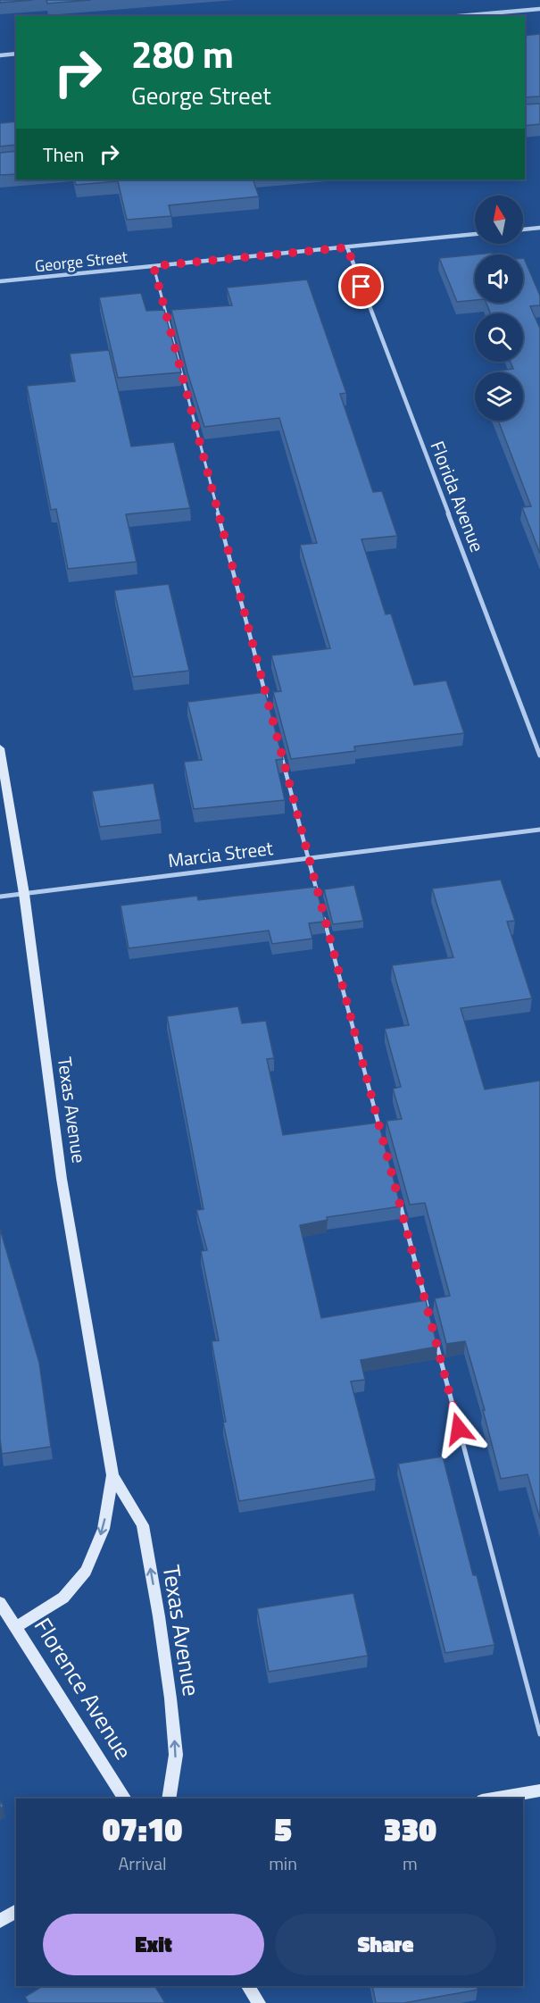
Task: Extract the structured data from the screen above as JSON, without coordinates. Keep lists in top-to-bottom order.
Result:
{
  "streets": {
    "street": [
      "George Street",
      "Florida Avenue",
      "Marcia Street",
      "Texas Avenue",
      "Florence Avenue"
    ]
  },
  "crossings": [
    ["George Street", "Florida Avenue"],
    ["Marcia Street", "Texas Avenue"],
    ["Texas Avenue", "Florence Avenue"]
  ],
  "north": "top",
  "page": {
    "turn": ["280 m", "George Street"],
    "then": "Then",
    "eta": [
      "07:10",
      "Arrival",
      "5",
      "min",
      "330",
      "m"
    ],
    "buttons": ["Exit", "Share"]
  }
}
